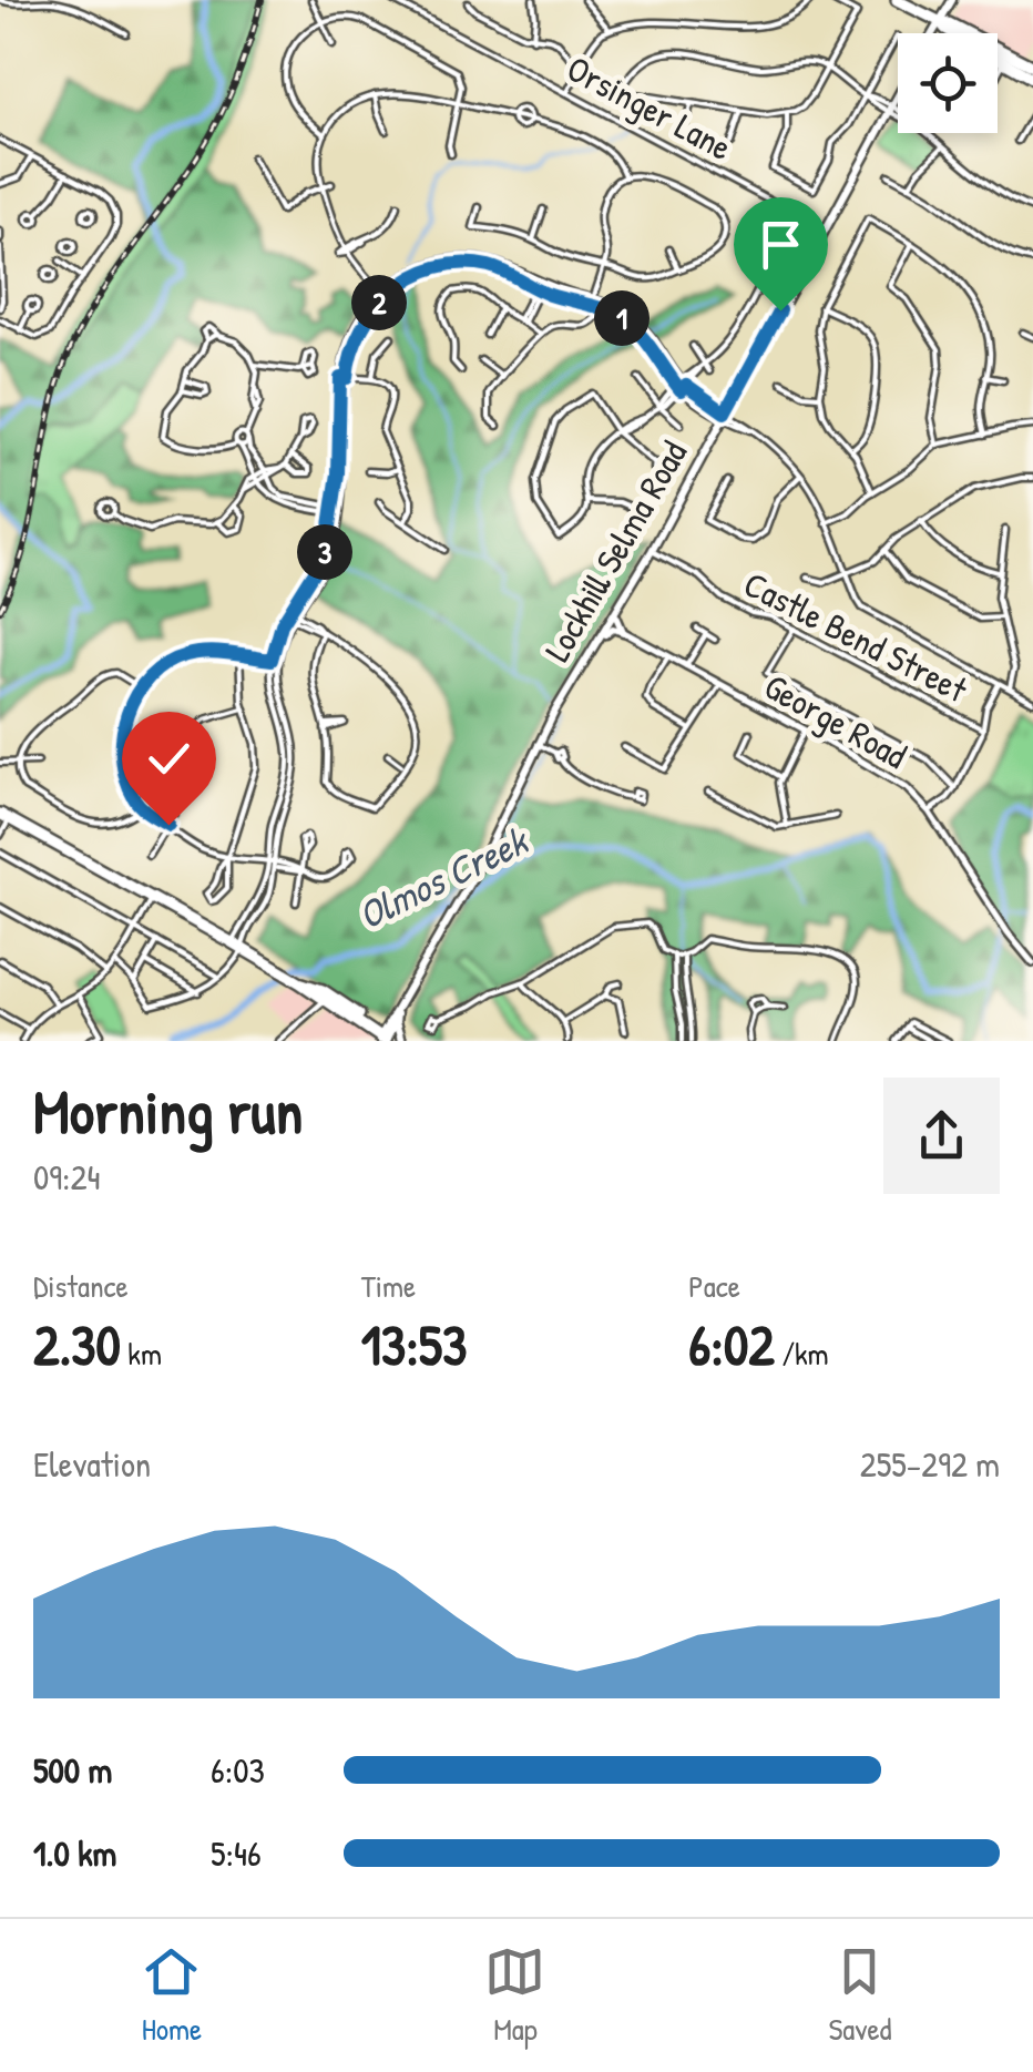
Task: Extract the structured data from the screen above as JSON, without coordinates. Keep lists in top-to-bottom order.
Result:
{
  "streets": {
    "main road": ["Lockhill Selma Road"],
    "street": ["Orsinger Lane", "Castle Bend Street", "George Road"]
  },
  "crossings": [
    ["Orsinger Lane", "Lockhill Selma Road"],
    ["Lockhill Selma Road", "Castle Bend Street"],
    ["Lockhill Selma Road", "George Road"]
  ],
  "water": ["Olmos Creek"],
  "page": {
    "pins": ["2", "1", "3"],
    "heading": ["Morning run", "09:24"],
    "stats": [
      ["Distance", "2.30 km"],
      ["Time", "13:53"],
      ["Pace", "6:02 /km"]
    ],
    "chart": ["Elevation", "255–292 m"],
    "list": [
      {
        "name": "500 m",
        "note": "6:03"
      },
      {
        "name": "1.0 km",
        "note": "5:46"
      }
    ],
    "tabs": ["Home", "Map", "Saved"]
  }
}
